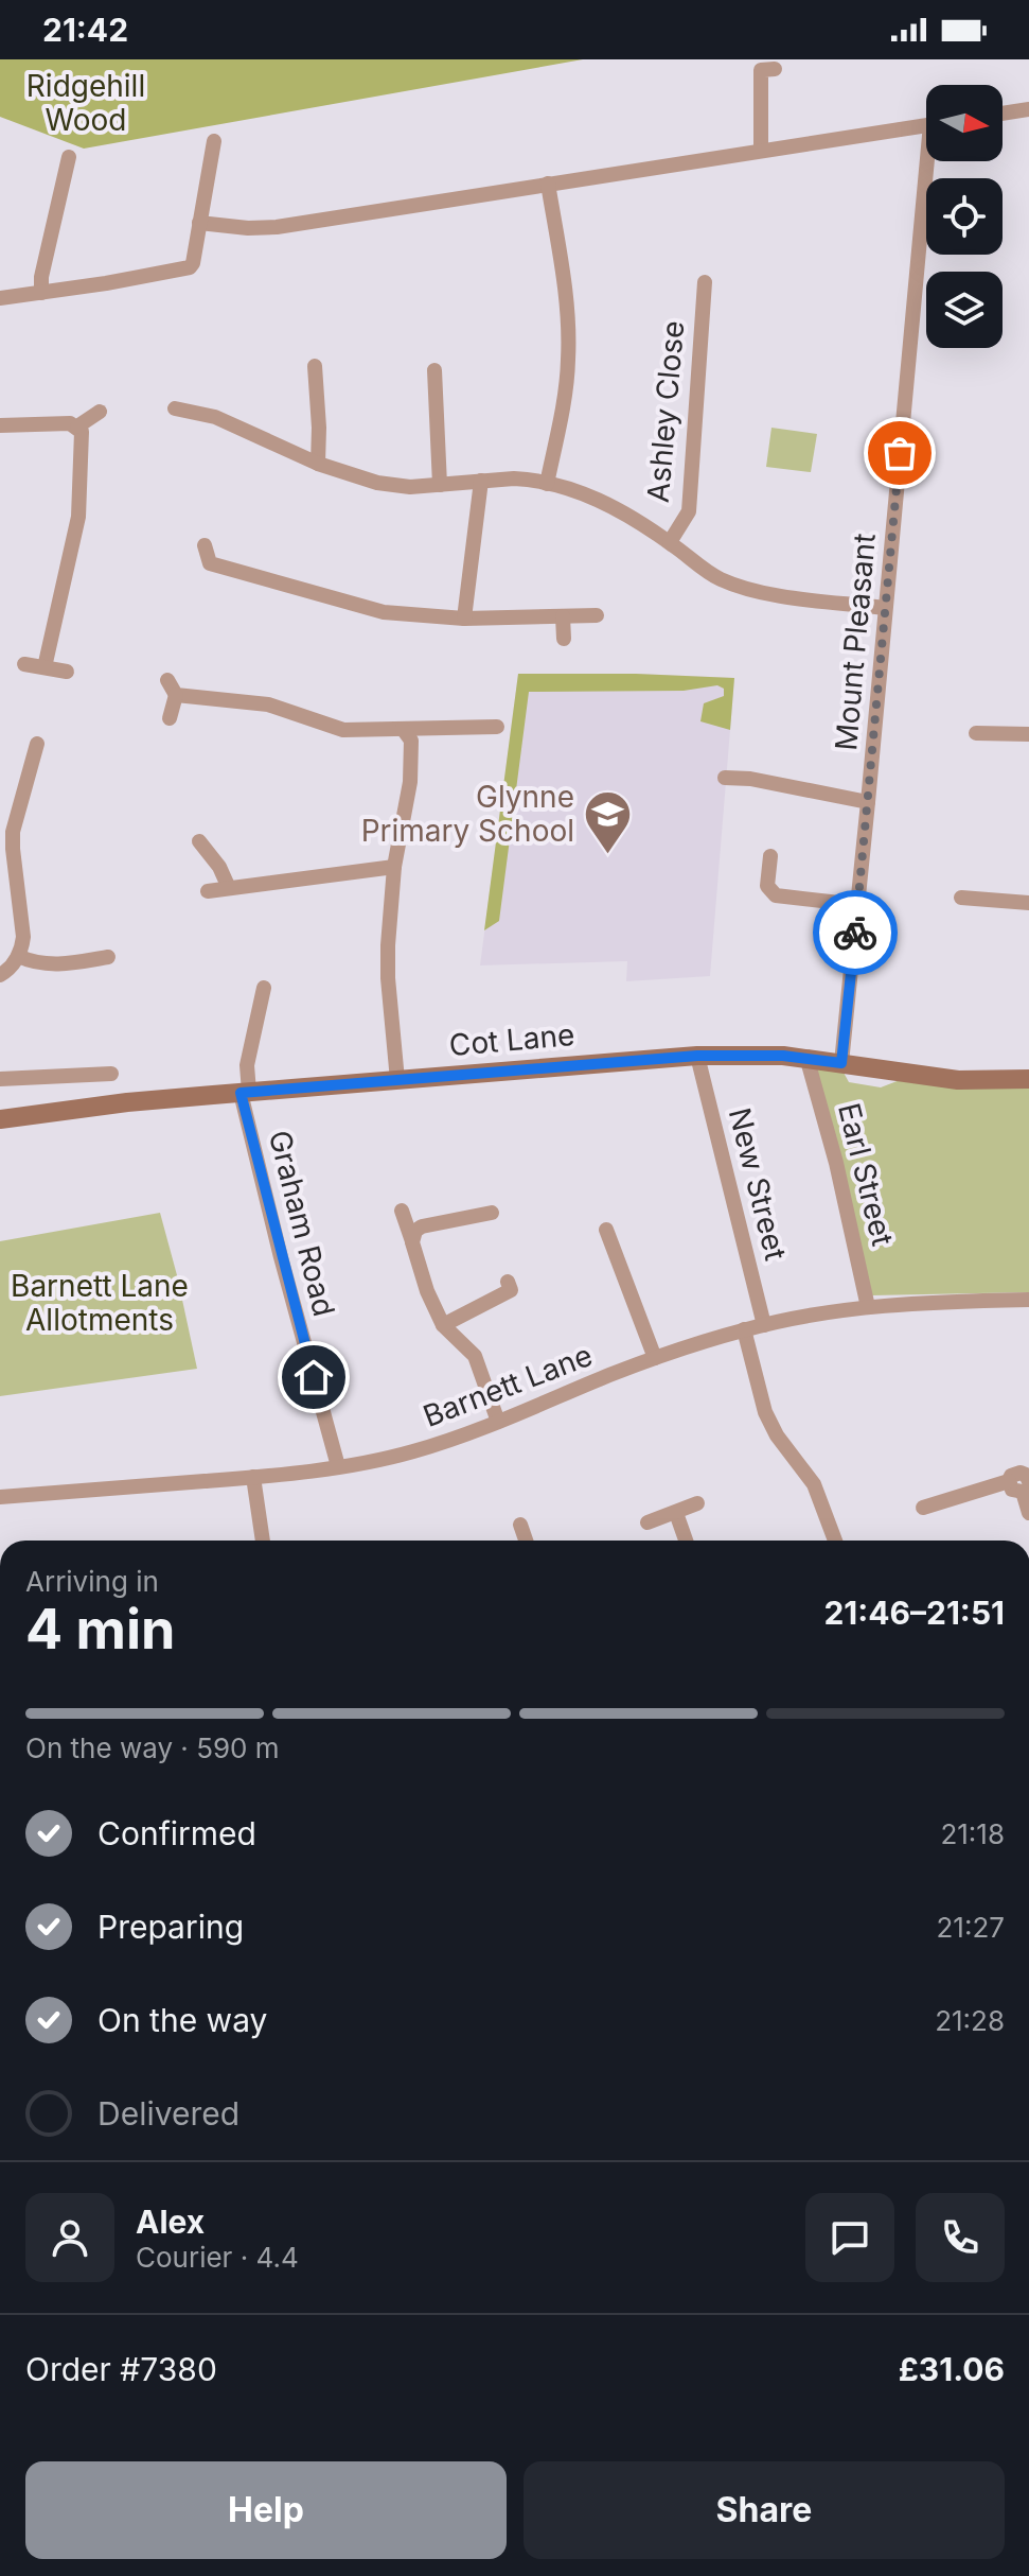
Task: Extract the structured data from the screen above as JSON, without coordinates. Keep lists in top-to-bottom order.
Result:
{
  "streets": {
    "street": [
      "Ashley Close",
      "Mount Pleasant",
      "Cot Lane",
      "Earl Street",
      "New Street",
      "Graham Road",
      "Barnett Lane"
    ]
  },
  "crossings": [
    ["Mount Pleasant", "Cot Lane"],
    ["Cot Lane", "Earl Street"],
    ["Cot Lane", "New Street"],
    ["Cot Lane", "Graham Road"],
    ["Earl Street", "Barnett Lane"],
    ["New Street", "Barnett Lane"],
    ["Graham Road", "Barnett Lane"]
  ],
  "parks": ["Ridgehill Wood", "Barnett Lane Allotments"],
  "places": {
    "school or university": ["Glynne Primary School"]
  },
  "north": "right",
  "page": {
    "status": "21:42",
    "heading": ["4 min", "Arriving in", "21:46–21:51"],
    "panel": [
      "Alex",
      "Courier · 4.4",
      "Order #7380",
      "£31.06"
    ],
    "bar": "On the way · 590 m",
    "list": [
      ["Confirmed", "21:18"],
      ["Preparing", "21:27"],
      ["On the way", "21:28"],
      "Delivered"
    ],
    "buttons": ["Help", "Share"]
  }
}
